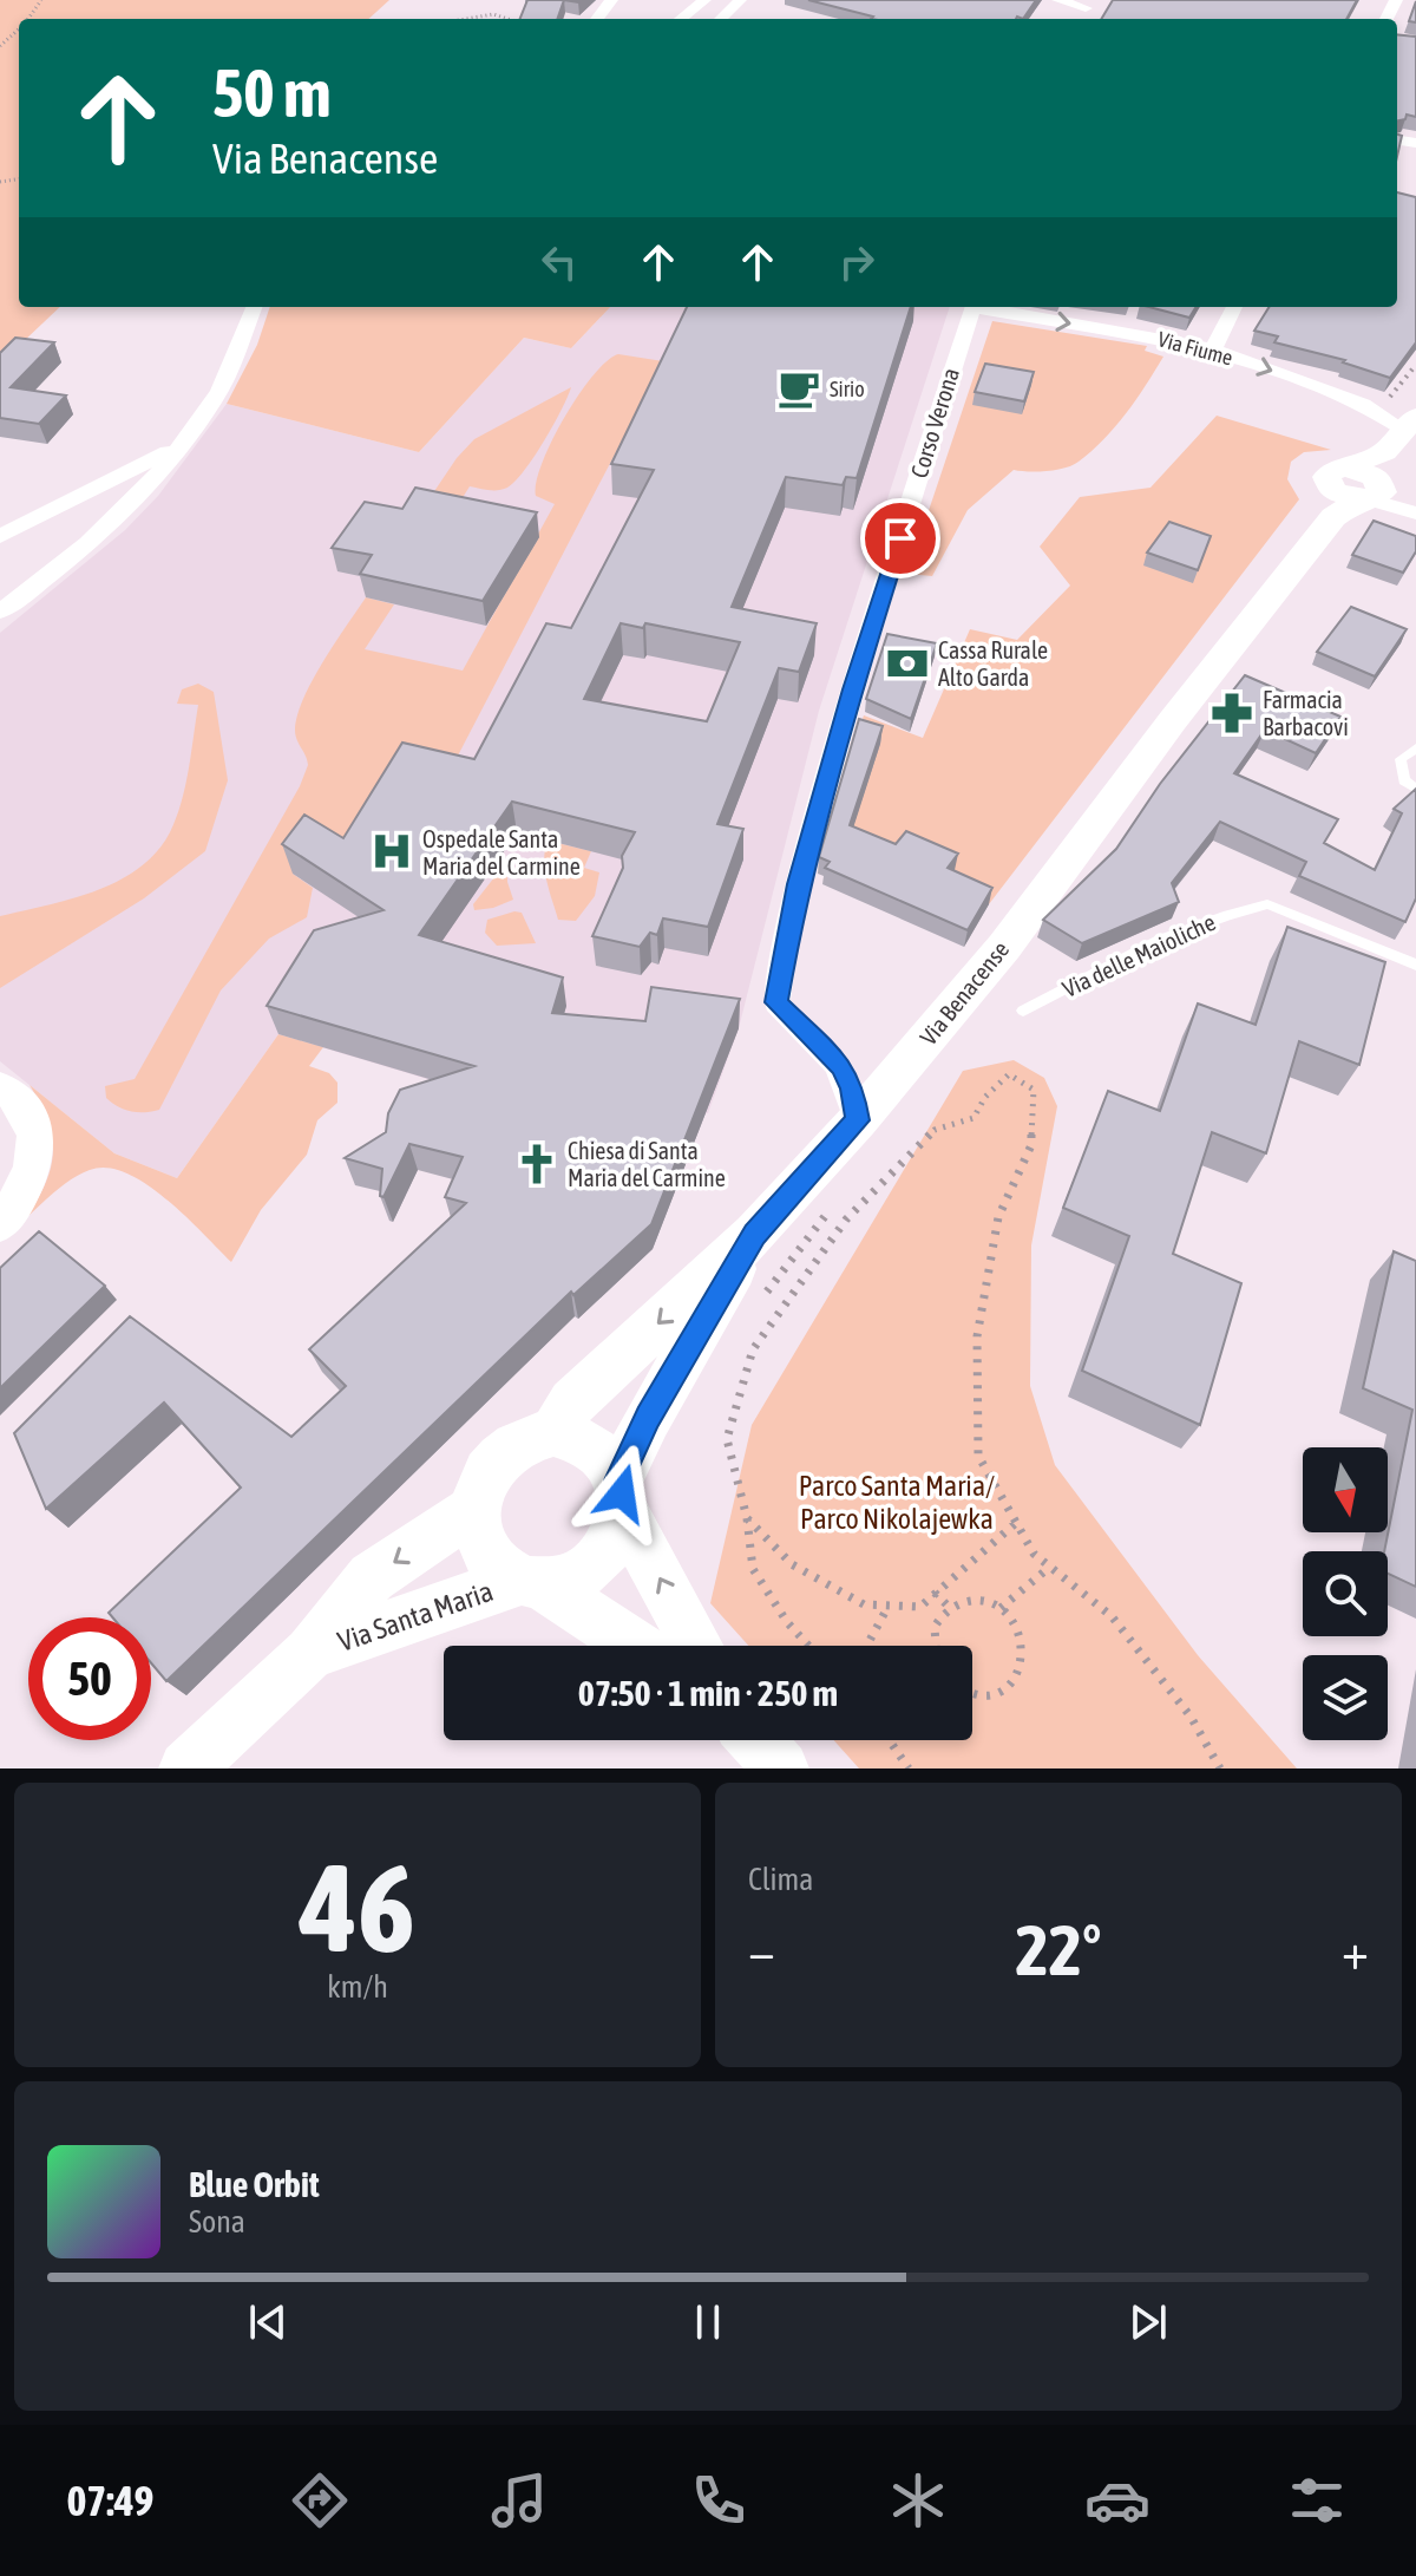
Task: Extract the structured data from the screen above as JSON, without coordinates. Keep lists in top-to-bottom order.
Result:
{
  "streets": {
    "main road": ["Via Benacense", "Via Santa Maria"],
    "street": ["Via Fiume", "Corso Verona"],
    "lane": ["Via delle Maioliche"]
  },
  "crossings": [
    ["Via Fiume", "Via Benacense"],
    ["Corso Verona", "Via Benacense"],
    ["Via Benacense", "Via Santa Maria"]
  ],
  "one_way": ["Via Fiume"],
  "parks": ["Parco Santa Maria/ Parco Nikolajewka"],
  "places": {
    "cafe": ["Sirio"],
    "bank": ["Cassa Rurale Alto Garda"],
    "pharmacy": ["Farmacia Barbacovi"],
    "hospital": ["Ospedale Santa Maria del Carmine"],
    "church": ["Chiesa di Santa Maria del Carmine"]
  },
  "north": "bottom",
  "page": {
    "turn": ["50 m", "Via Benacense"],
    "limit": "50",
    "trip": "07:50 · 1 min · 250 m",
    "tile": [
      ["46", "km/h"],
      "Clima"
    ],
    "heat": ["−", "22°", "+"],
    "song": ["Blue Orbit", "Sona"],
    "tabs": "07:49"
  }
}
